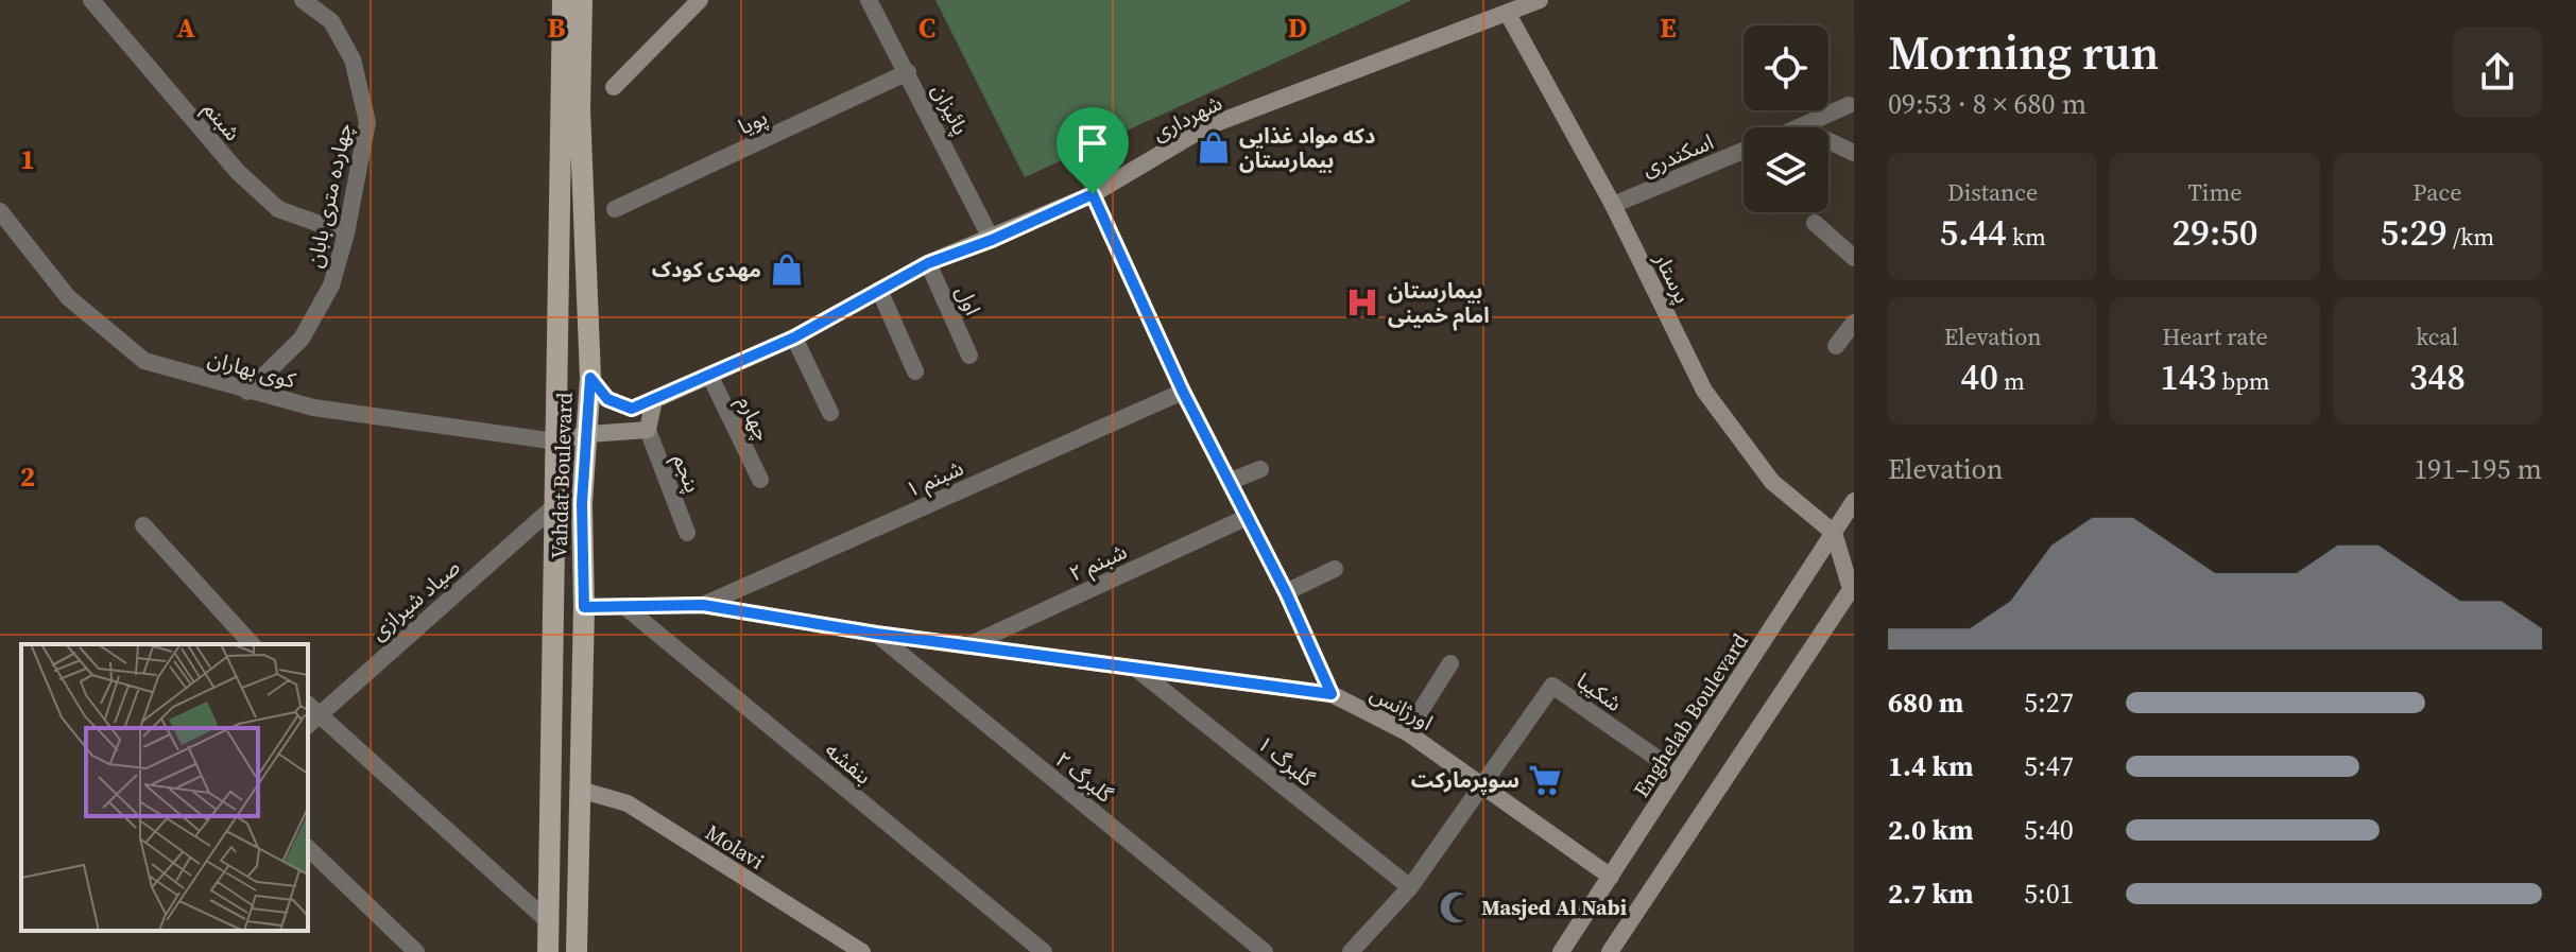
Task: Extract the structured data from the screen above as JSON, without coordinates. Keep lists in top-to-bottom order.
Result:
{
  "streets": {
    "main road": ["Vahdat Boulevard"],
    "street": [
      "پائیزان",
      "شهرداری",
      "شبنم",
      "پویا",
      "اسکندری",
      "چهارده متری بابان",
      "پرستار",
      "اول",
      "کوی بهاران",
      "چهارم",
      "پنجم",
      "شبنم ۱",
      "شبنم ۲",
      "صیاد شیرازی",
      "شکیبا",
      "اورژانس",
      "Enghelab Boulevard",
      "گلبرگ ۱",
      "بنفشه",
      "گلبرگ ۲",
      "Molavi"
    ]
  },
  "crossings": [
    ["پائیزان", "شهرداری"],
    ["پائیزان", "پویا"],
    ["شهرداری", "پرستار"],
    ["شهرداری", "اول"],
    ["شهرداری", "چهارم"],
    ["شبنم", "چهارده متری بابان"],
    ["اسکندری", "پرستار"],
    ["چهارده متری بابان", "کوی بهاران"],
    ["پرستار", "Enghelab Boulevard"],
    ["کوی بهاران", "Vahdat Boulevard"],
    ["Vahdat Boulevard", "صیاد شیرازی"],
    ["Vahdat Boulevard", "اورژانس"],
    ["Vahdat Boulevard", "Molavi"],
    ["شبنم ۱", "اورژانس"],
    ["شبنم ۲", "اورژانس"],
    ["شکیبا", "اورژانس"],
    ["شکیبا", "Enghelab Boulevard"],
    ["اورژانس", "Enghelab Boulevard"],
    ["اورژانس", "گلبرگ ۱"],
    ["اورژانس", "بنفشه"],
    ["اورژانس", "گلبرگ ۲"]
  ],
  "places": {
    "shop": ["دکه مواد غذایی بیمارستان", "مهدی کودک"],
    "hospital": ["بیمارستان امام خمینی"],
    "supermarket": ["سوپرمارکت"],
    "mosque": ["Masjed Al Nabi"]
  },
  "page": {
    "heading": ["Morning run", "09:53 · 8 × 680 m"],
    "stats": [
      ["Distance", "5.44 km"],
      ["Time", "29:50"],
      ["Pace", "5:29 /km"],
      ["Elevation", "40 m"],
      ["Heart rate", "143 bpm"],
      ["kcal", "348"]
    ],
    "chart": ["Elevation", "191–195 m"],
    "list": [
      {
        "name": "680 m",
        "note": "5:27"
      },
      {
        "name": "1.4 km",
        "note": "5:47"
      },
      {
        "name": "2.0 km",
        "note": "5:40"
      },
      {
        "name": "2.7 km",
        "note": "5:01"
      }
    ]
  },
  "grid": {
    "columns": [
      "A",
      "B",
      "C",
      "D",
      "E"
    ],
    "rows": ["1", "2"]
  }
}
